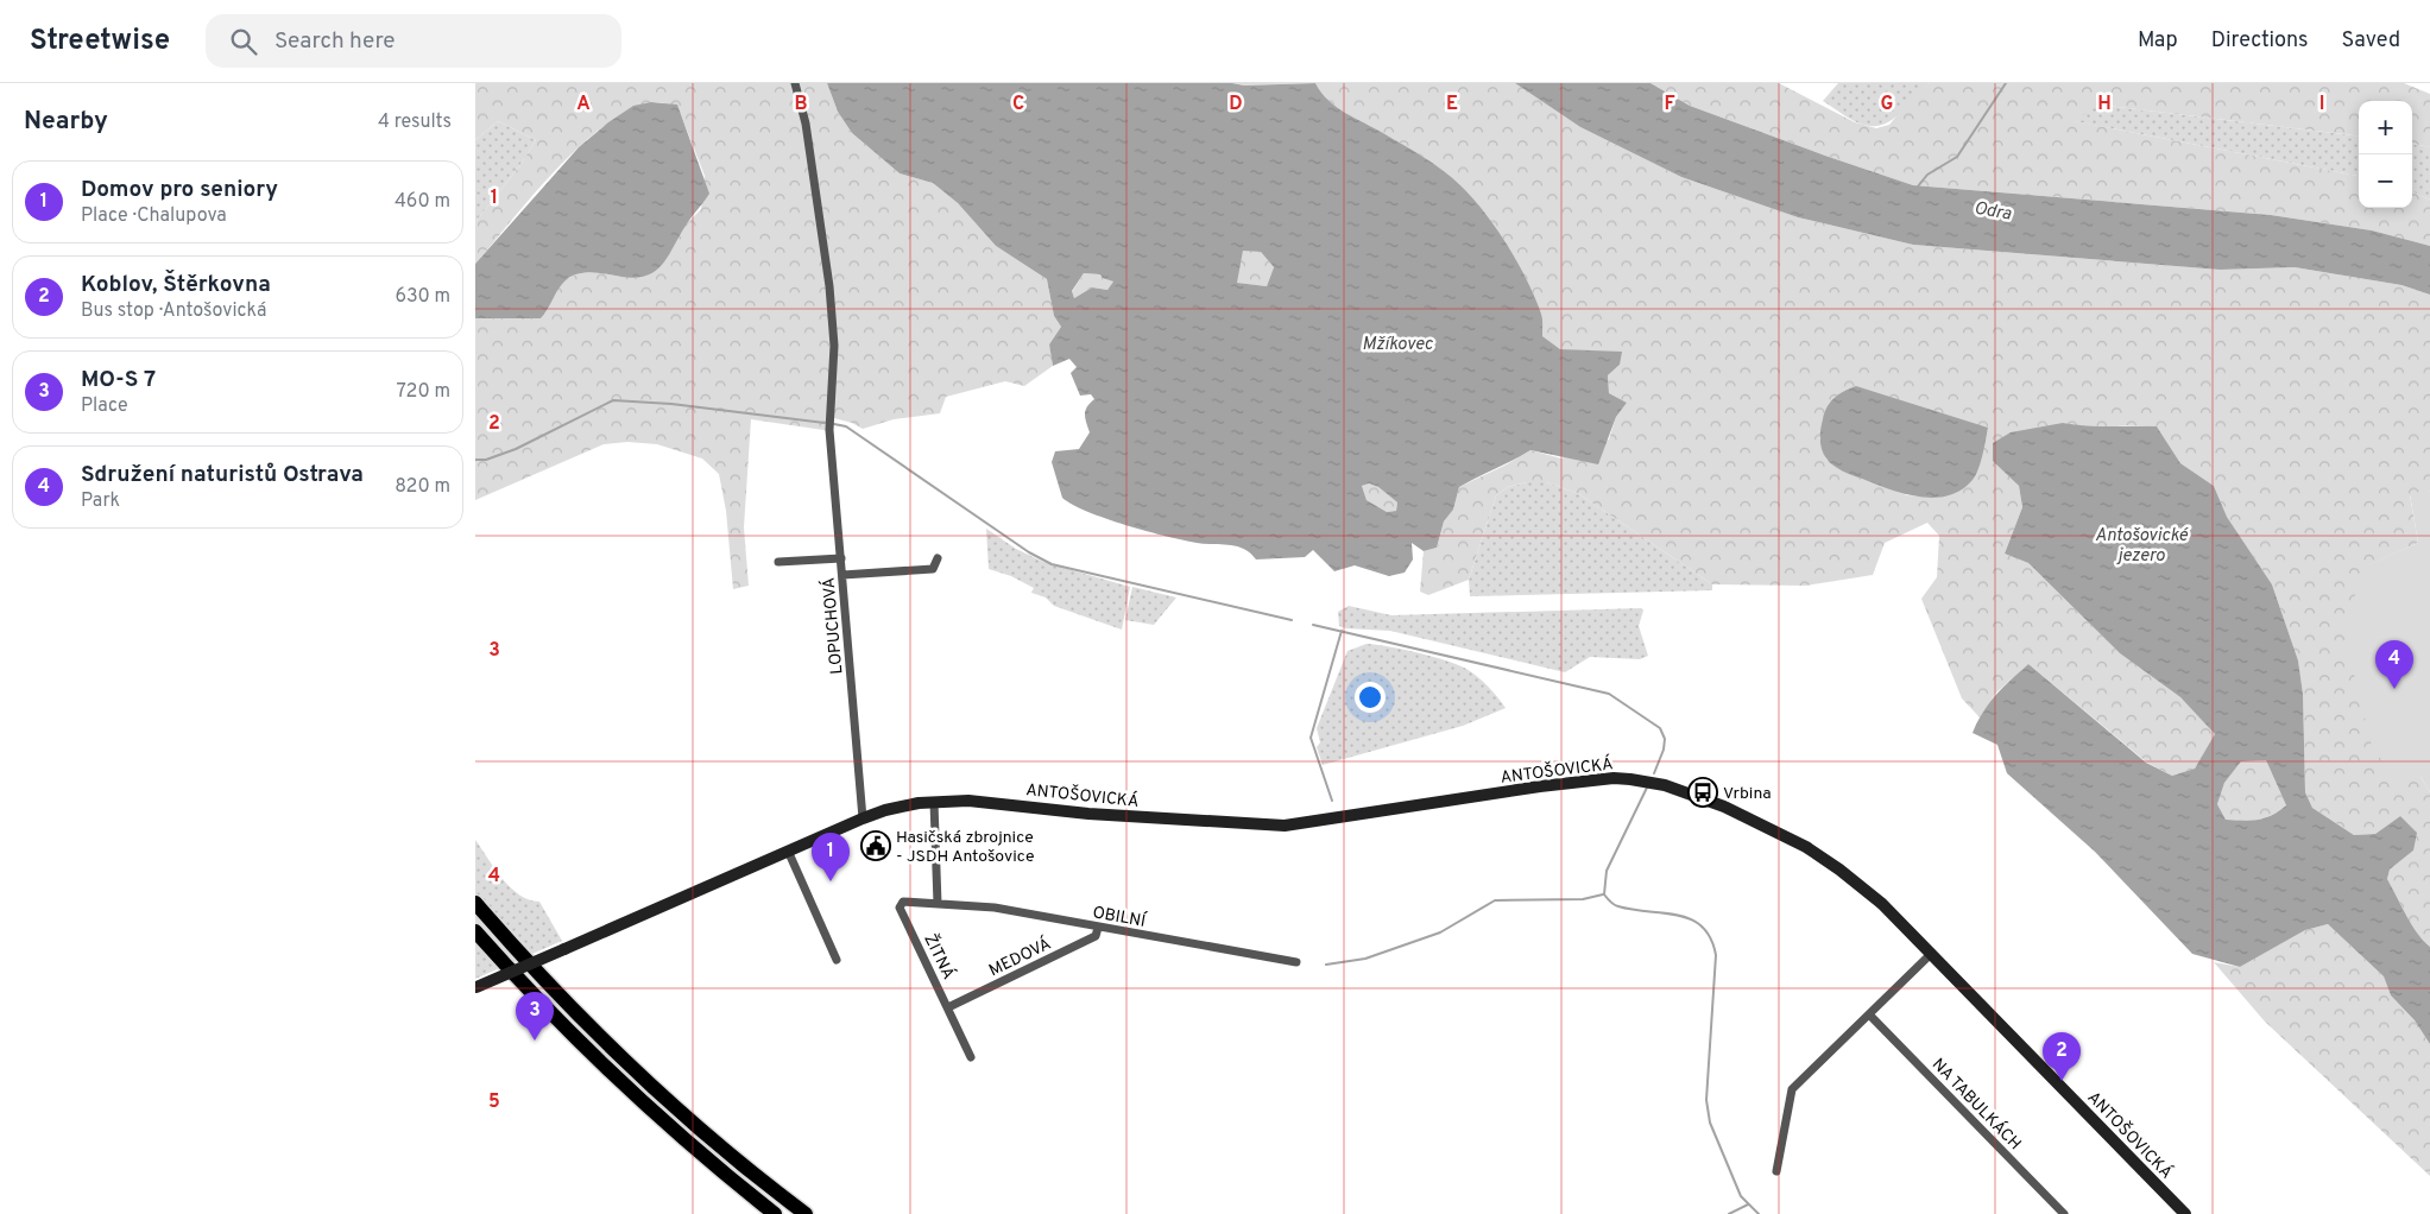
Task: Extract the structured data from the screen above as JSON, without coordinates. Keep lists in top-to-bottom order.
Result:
{
  "streets": {
    "street": [
      "LOPUCHOVÁ",
      "ANTOŠOVICKÁ",
      "OBILNÍ",
      "ŽITNÁ",
      "MEDOVÁ",
      "NA TABULKÁCH"
    ]
  },
  "crossings": [
    ["LOPUCHOVÁ", "ANTOŠOVICKÁ"],
    ["OBILNÍ", "ŽITNÁ"],
    ["OBILNÍ", "MEDOVÁ"],
    ["ŽITNÁ", "MEDOVÁ"]
  ],
  "water": ["Odra", "Mžíkovec", "Antošovické jezero"],
  "places": {
    "bus stop": ["Vrbina"],
    "public building": ["Hasičská zbrojnice - JSDH Antošovice"]
  },
  "page": {
    "header": "Streetwise",
    "search": "Search here",
    "nav": ["Map", "Directions", "Saved"],
    "heading": ["Nearby", "4 results"],
    "map_buttons": ["+", "−"],
    "list": [
      {
        "mark": "1",
        "name": "Domov pro seniory",
        "note": "Place · Chalupova",
        "value": "460 m"
      },
      {
        "mark": "2",
        "name": "Koblov, Štěrkovna",
        "note": "Bus stop · Antošovická",
        "value": "630 m"
      },
      {
        "mark": "3",
        "name": "MO-S 7",
        "note": "Place",
        "value": "720 m"
      },
      {
        "mark": "4",
        "name": "Sdružení naturistů Ostrava",
        "note": "Park",
        "value": "820 m"
      }
    ],
    "pins": [
      "4",
      "1",
      "3",
      "2"
    ]
  },
  "grid": {
    "columns": [
      "A",
      "B",
      "C",
      "D",
      "E",
      "F",
      "G",
      "H",
      "I"
    ],
    "rows": [
      "1",
      "2",
      "3",
      "4",
      "5"
    ]
  }
}
